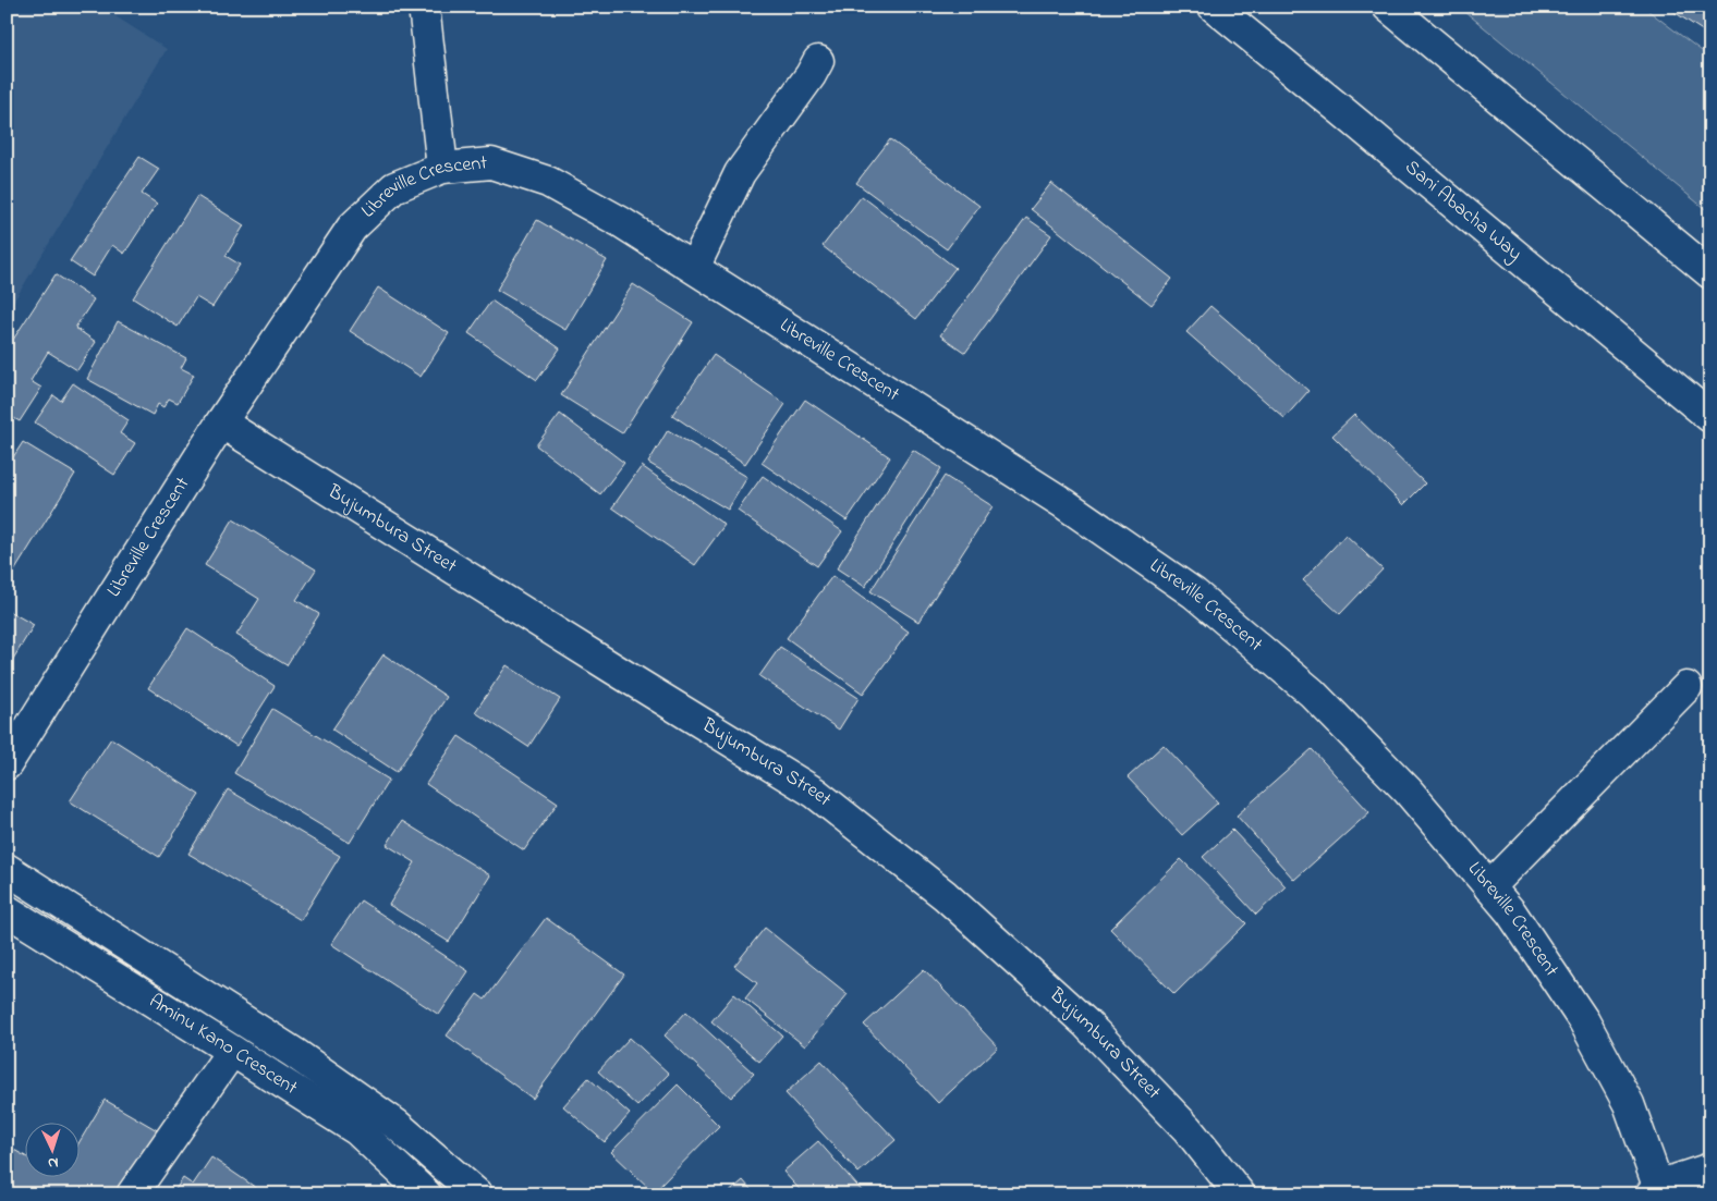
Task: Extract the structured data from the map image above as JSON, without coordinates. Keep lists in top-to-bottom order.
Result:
{
  "streets": {
    "main road": [
      "Libreville Crescent",
      "Sani Abacha Way",
      "Bujumbura Street",
      "Aminu Kano Crescent"
    ]
  },
  "crossings": [
    ["Libreville Crescent", "Bujumbura Street"]
  ],
  "north": "bottom"
}
